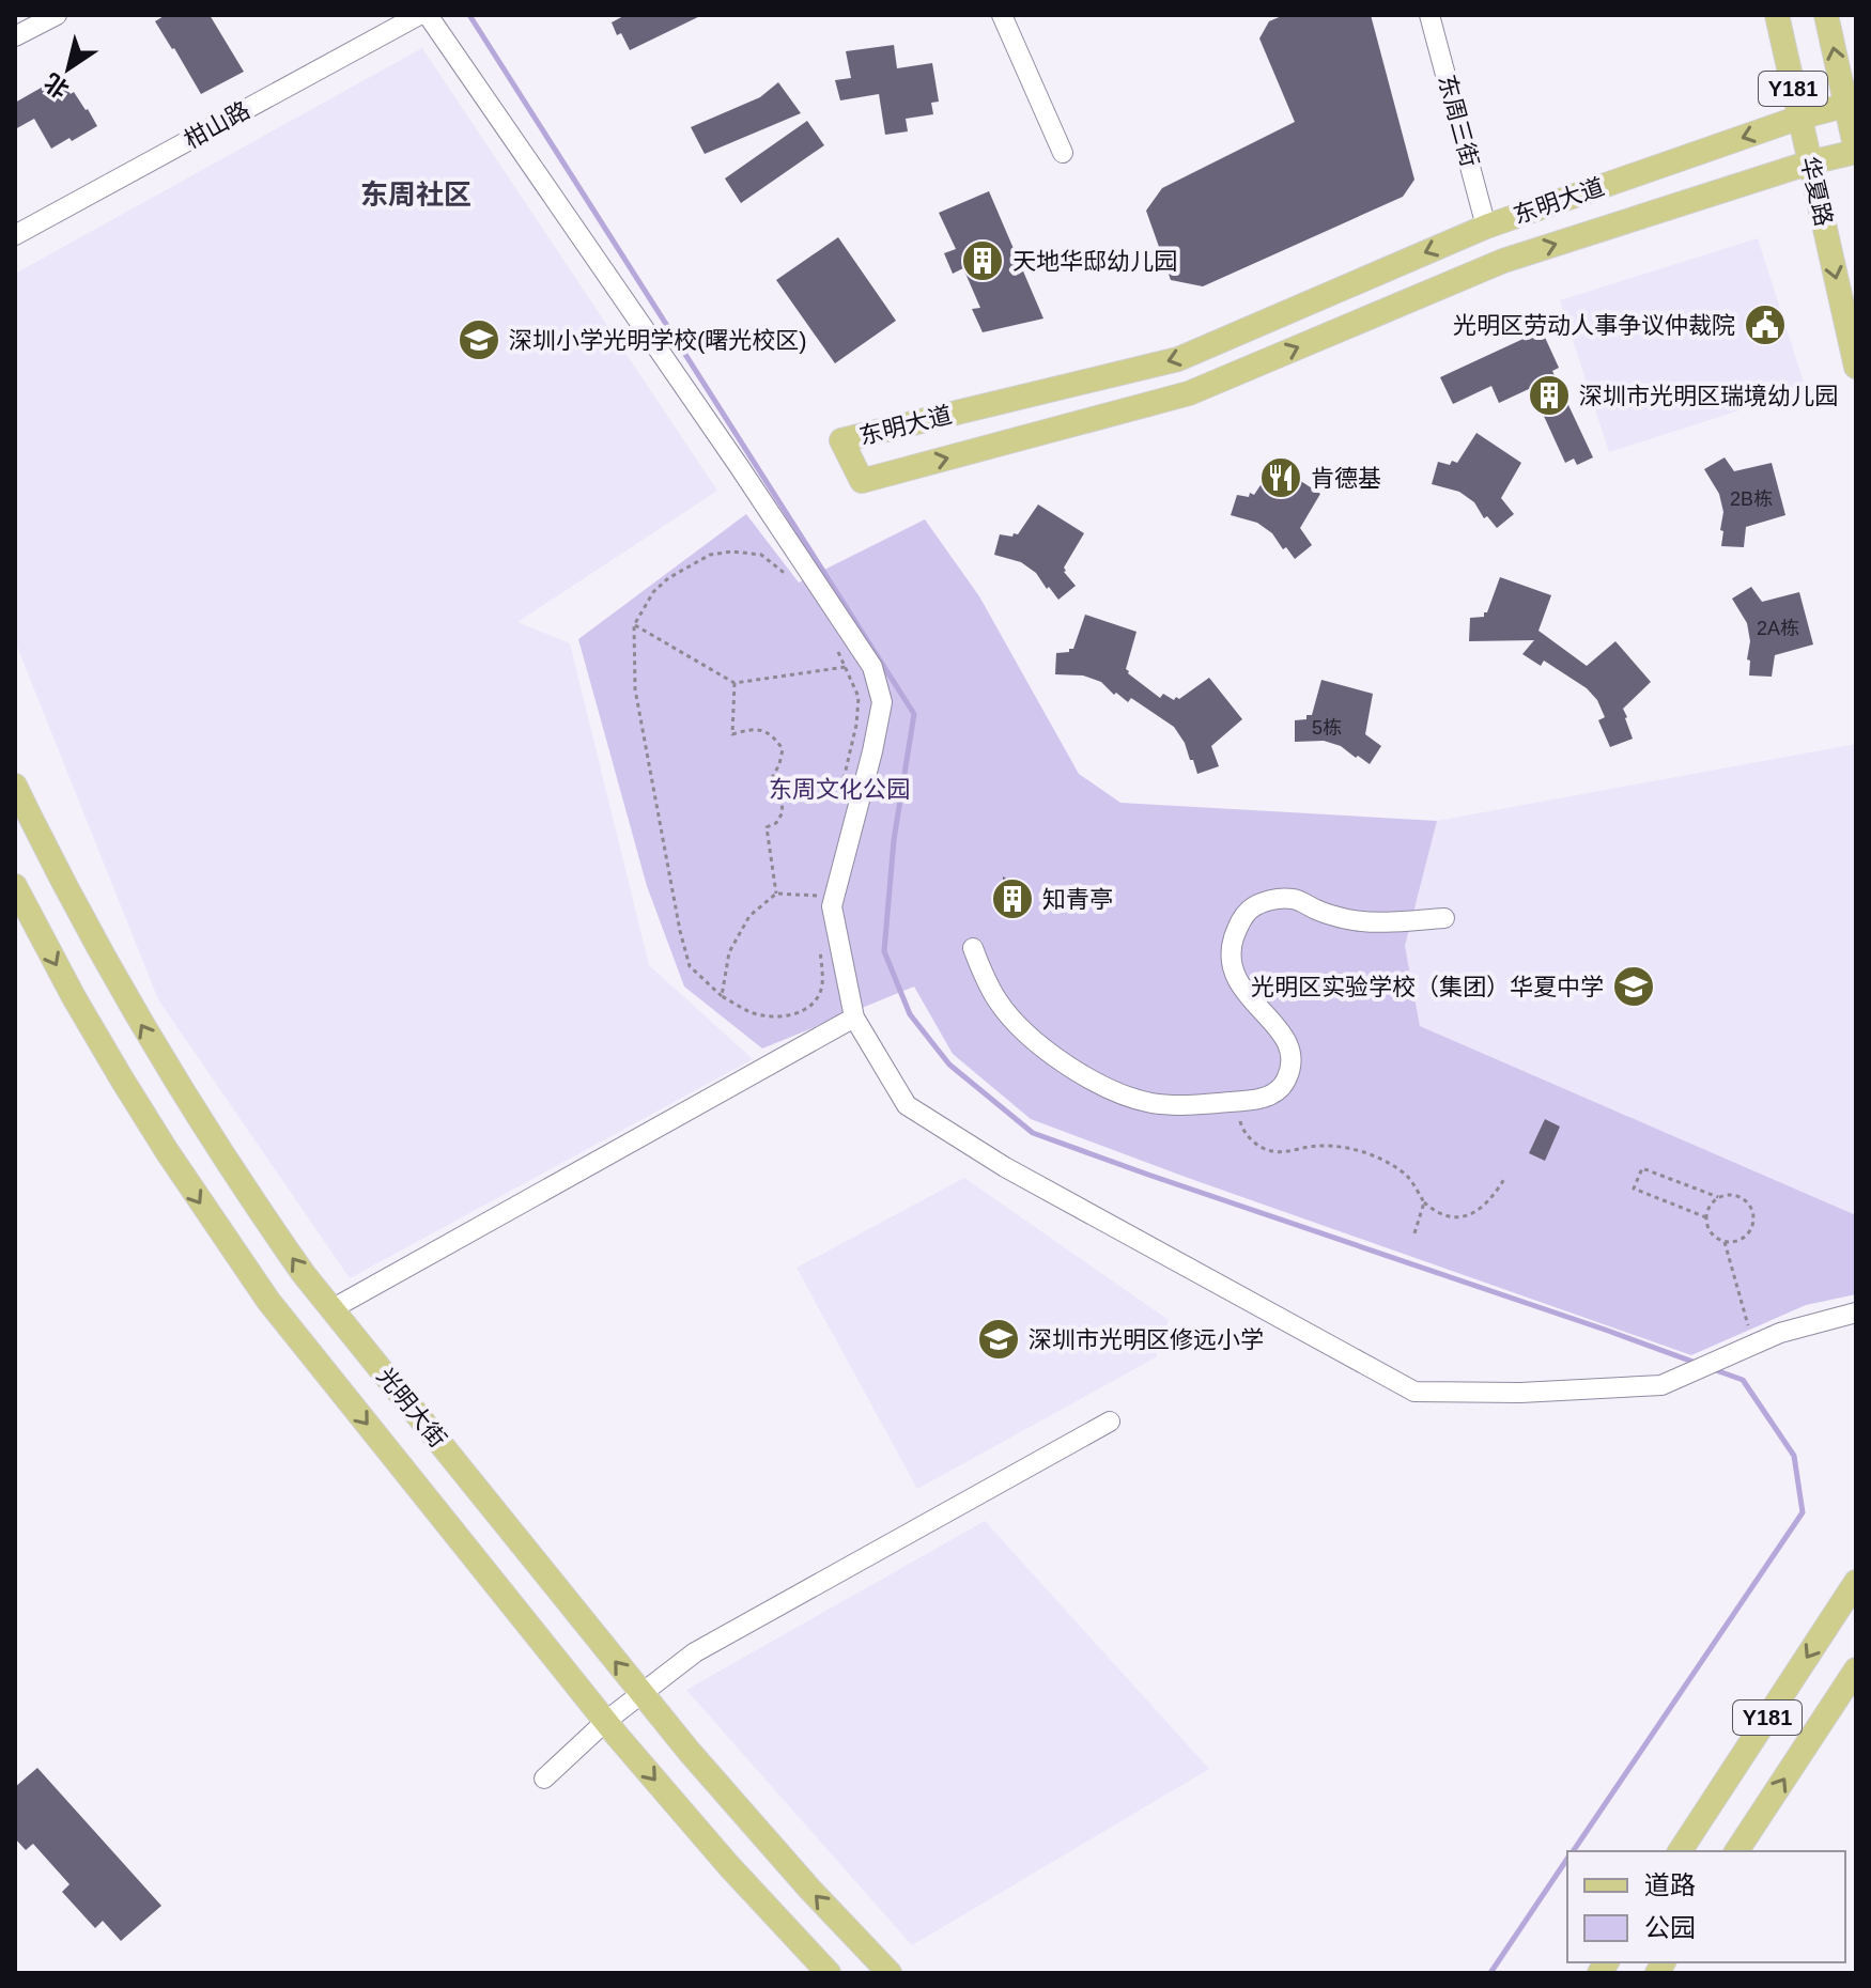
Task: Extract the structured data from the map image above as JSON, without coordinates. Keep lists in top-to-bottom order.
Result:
{
  "streets": {
    "main road": [
      "Y181",
      "华夏路",
      "东明大道",
      "光明大街"
    ],
    "street": ["东周三街", "柑山路"]
  },
  "crossings": [
    ["东周三街", "东明大道"],
    ["华夏路", "东明大道"]
  ],
  "districts": ["东周社区"],
  "parks": ["东周文化公园"],
  "places": {
    "building": ["天地华邸幼儿园", "深圳市光明区瑞境幼儿园", "知青亭"],
    "public building": ["光明区劳动人事争议仲裁院"],
    "school or university": ["深圳小学光明学校(曙光校区)", "光明区实验学校（集团）华夏中学", "深圳市光明区修远小学"],
    "restaurant": ["肯德基"]
  },
  "house_numbers": ["2B栋", "2A栋", "5栋"],
  "legend": ["道路", "公园"],
  "north": "bottom left"
}
